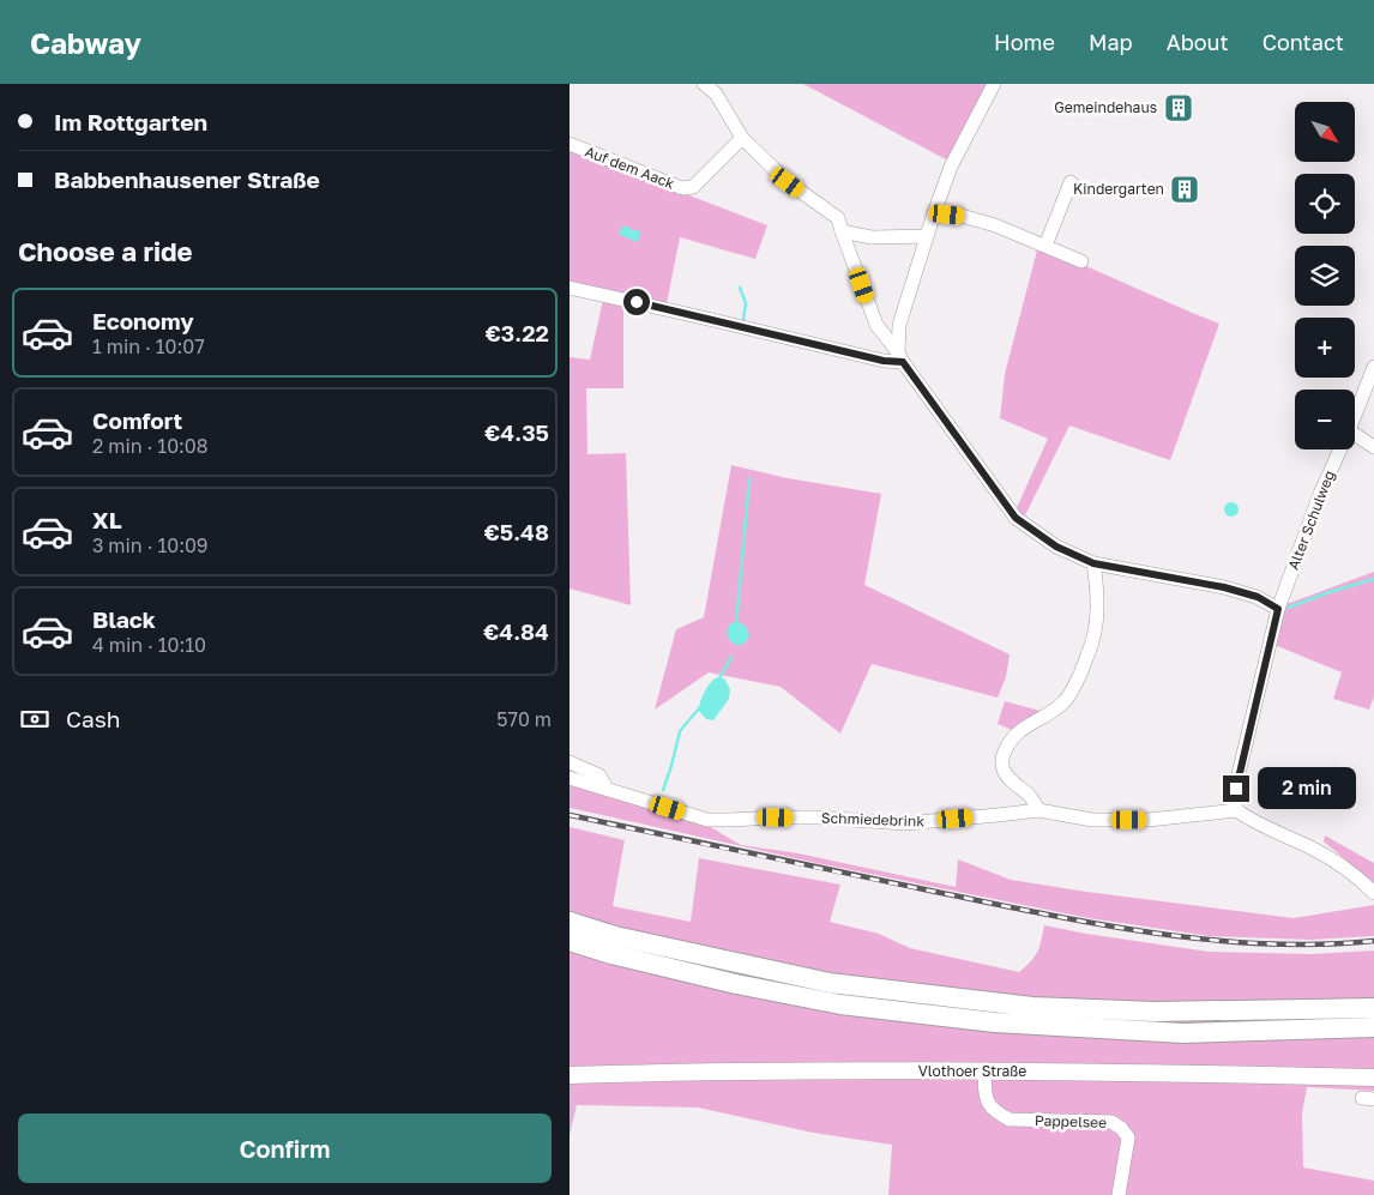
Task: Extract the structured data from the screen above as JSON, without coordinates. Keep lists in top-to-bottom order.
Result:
{
  "streets": {
    "main road": ["Vlothoer Straße"],
    "street": [
      "Auf dem Aack",
      "Alter Schulweg",
      "Schmiedebrink",
      "Pappelsee"
    ]
  },
  "crossings": [
    ["Alter Schulweg", "Schmiedebrink"],
    ["Vlothoer Straße", "Pappelsee"]
  ],
  "places": {
    "building": ["Gemeindehaus", "Kindergarten"]
  },
  "north": "bottom right",
  "page": {
    "header": "Cabway",
    "nav": [
      "Home",
      "Map",
      "About",
      "Contact"
    ],
    "banner": ["Im Rottgarten", "Babbenhausener Straße"],
    "map_buttons": ["+", "−"],
    "heading": "Choose a ride",
    "list": [
      {
        "name": "Economy",
        "note": "1 min · 10:07",
        "value": "€3.22"
      },
      {
        "name": "Comfort",
        "note": "2 min · 10:08",
        "value": "€4.35"
      },
      {
        "name": "XL",
        "note": "3 min · 10:09",
        "value": "€5.48"
      },
      {
        "name": "Black",
        "note": "4 min · 10:10",
        "value": "€4.84"
      }
    ],
    "pay": ["Cash", "570 m"],
    "bubble": "2 min",
    "buttons": "Confirm"
  }
}
